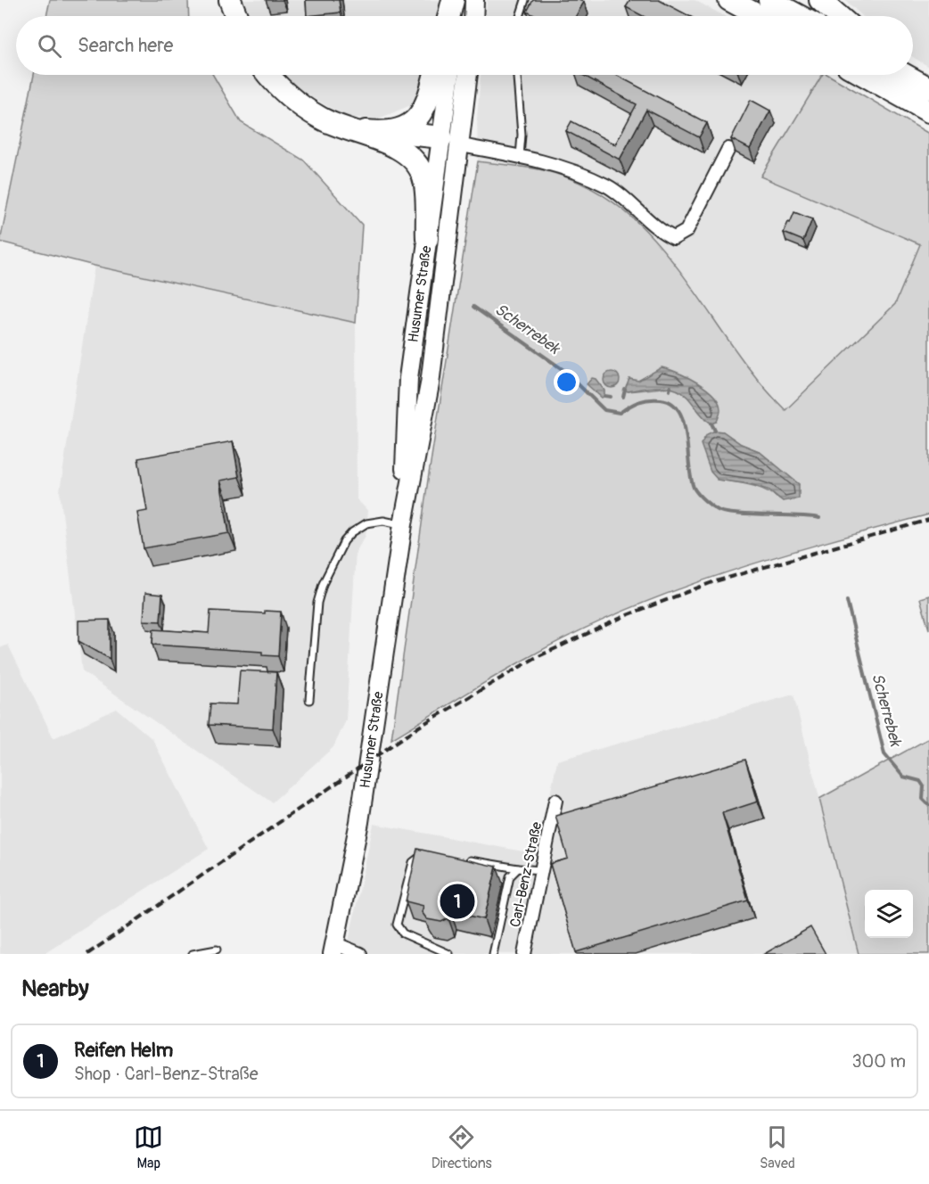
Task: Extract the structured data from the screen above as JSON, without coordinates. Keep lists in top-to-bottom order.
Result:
{
  "streets": {
    "main road": ["Husumer Straße"],
    "street": ["Carl-Benz-Straße"]
  },
  "water": ["Scherrebek"],
  "page": {
    "search": "Search here",
    "pins": "1",
    "heading": "Nearby",
    "list": [
      {
        "mark": "1",
        "name": "Reifen Helm",
        "note": "Shop · Carl-Benz-Straße",
        "value": "300 m"
      }
    ],
    "nav": ["Map", "Directions", "Saved"]
  }
}
